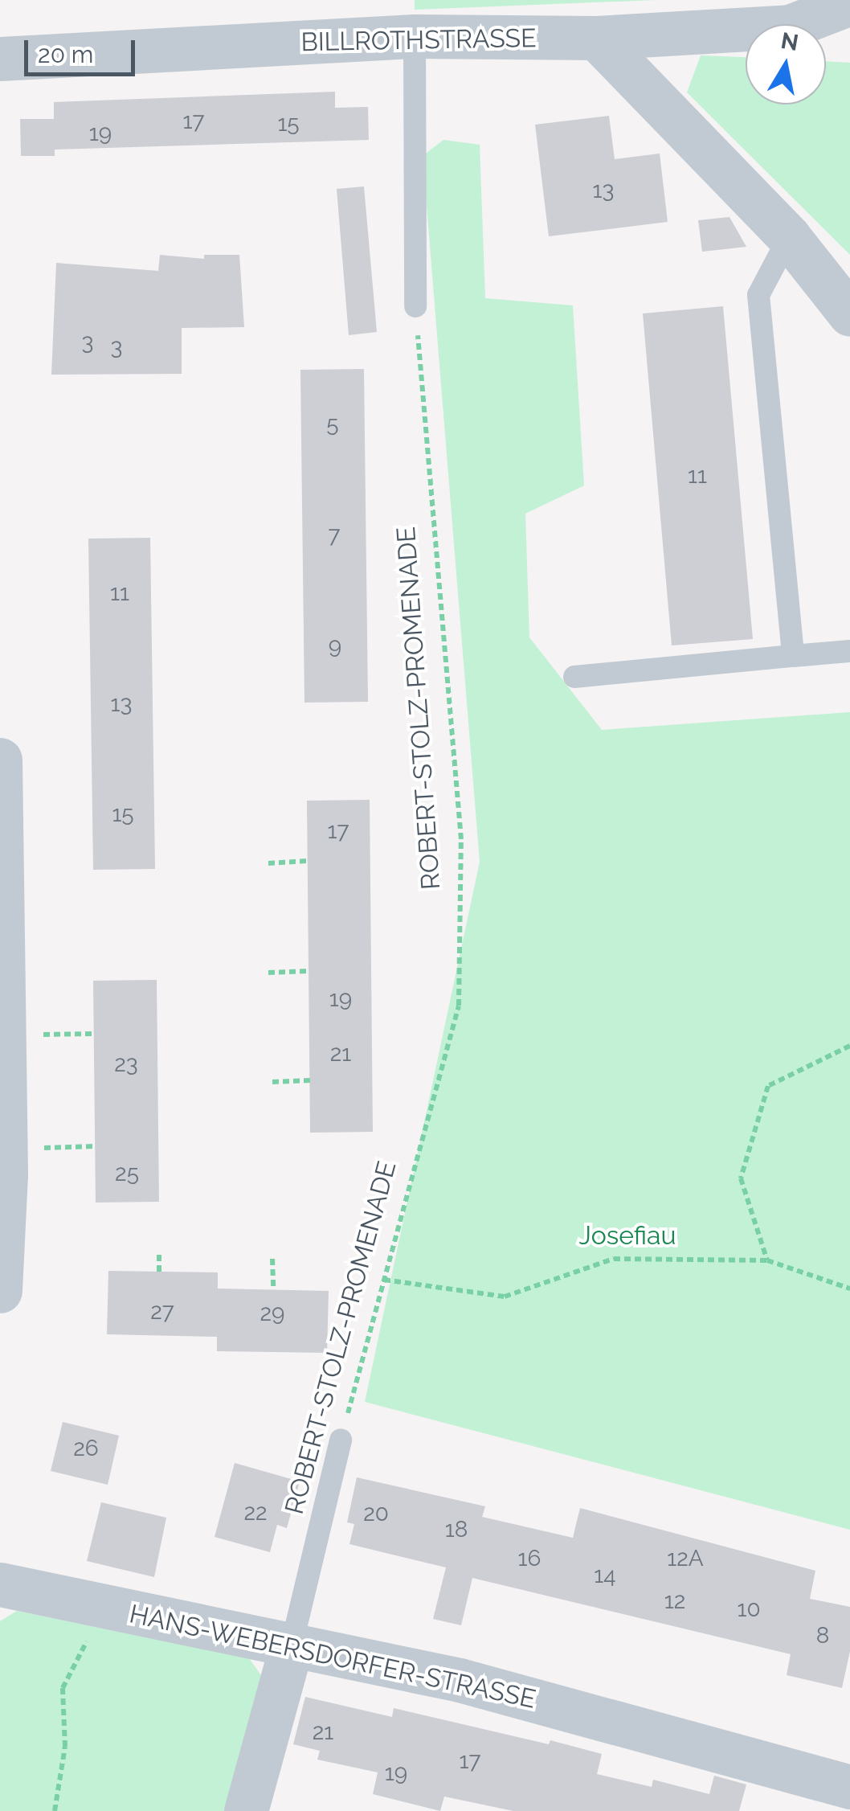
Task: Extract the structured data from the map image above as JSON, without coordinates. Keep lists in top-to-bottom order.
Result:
{
  "streets": {
    "street": ["BILLROTHSTRASSE", "HANS-WEBERSDORFER-STRASSE"],
    "lane": ["ROBERT-STOLZ-PROMENADE"]
  },
  "crossings": [
    ["ROBERT-STOLZ-PROMENADE", "HANS-WEBERSDORFER-STRASSE"]
  ],
  "parks": ["Josefiau"],
  "house_numbers": [
    "17",
    "15",
    "19",
    "13",
    "3",
    "3",
    "5",
    "11",
    "7",
    "11",
    "9",
    "13",
    "15",
    "17",
    "19",
    "21",
    "23",
    "25",
    "27",
    "29",
    "26",
    "22",
    "20",
    "18",
    "16",
    "12A",
    "14",
    "12",
    "10",
    "8",
    "21",
    "17",
    "19"
  ],
  "scale_bar": "20 m",
  "north": "top"
}
